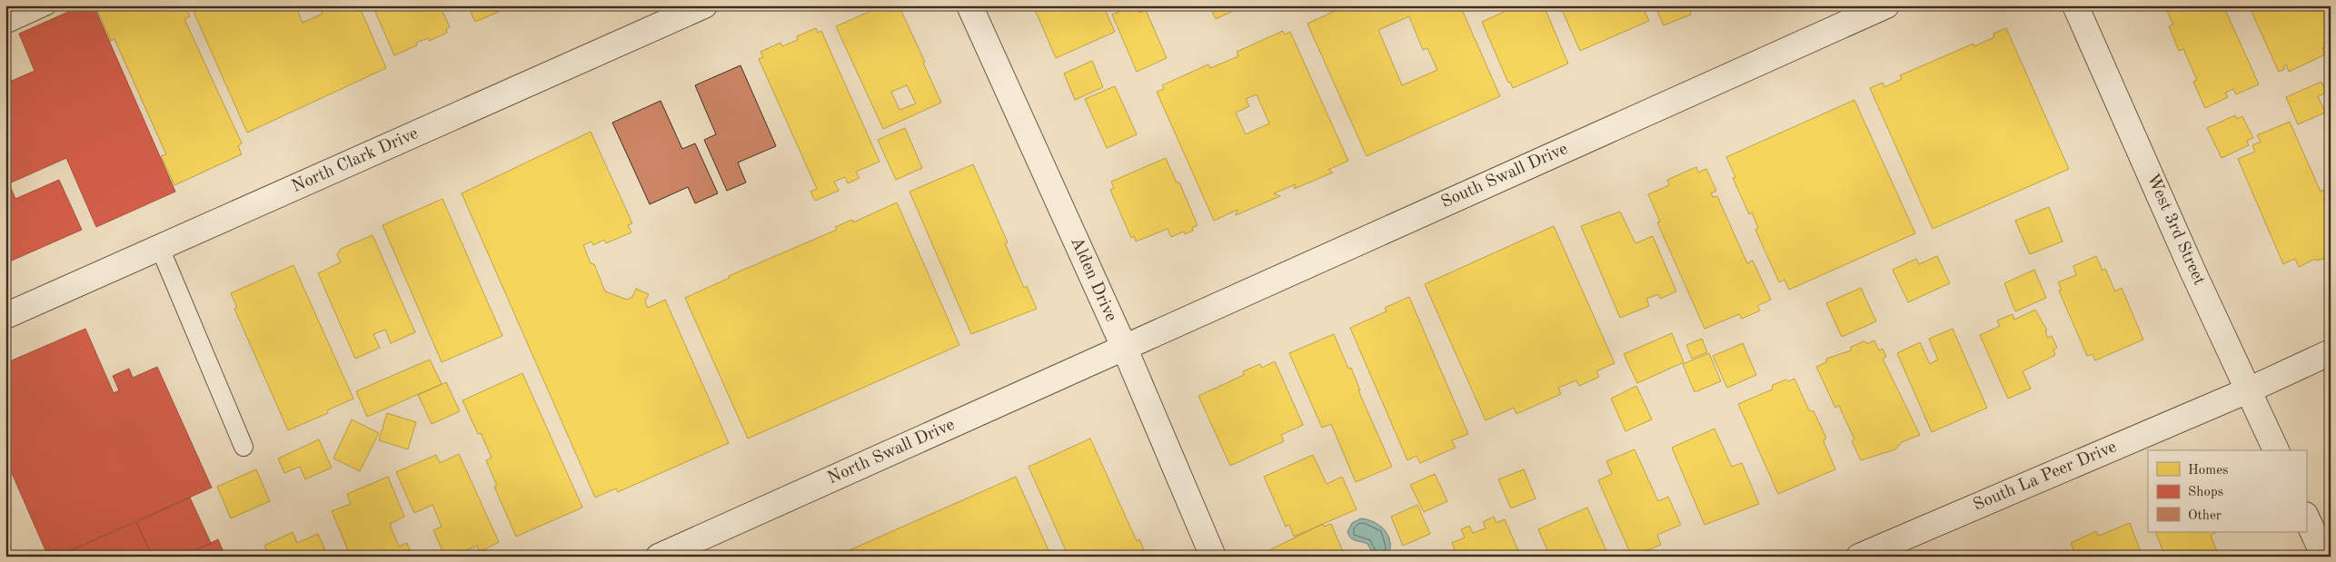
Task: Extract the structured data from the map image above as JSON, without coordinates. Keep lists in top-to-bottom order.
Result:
{
  "streets": {
    "street": [
      "North Clark Drive",
      "South Swall Drive",
      "West 3rd Street",
      "Alden Drive",
      "North Swall Drive",
      "South La Peer Drive"
    ]
  },
  "crossings": [
    ["South Swall Drive", "Alden Drive"],
    ["South Swall Drive", "North Swall Drive"],
    ["West 3rd Street", "South La Peer Drive"],
    ["Alden Drive", "North Swall Drive"]
  ],
  "legend": ["Homes", "Shops", "Other"]
}
